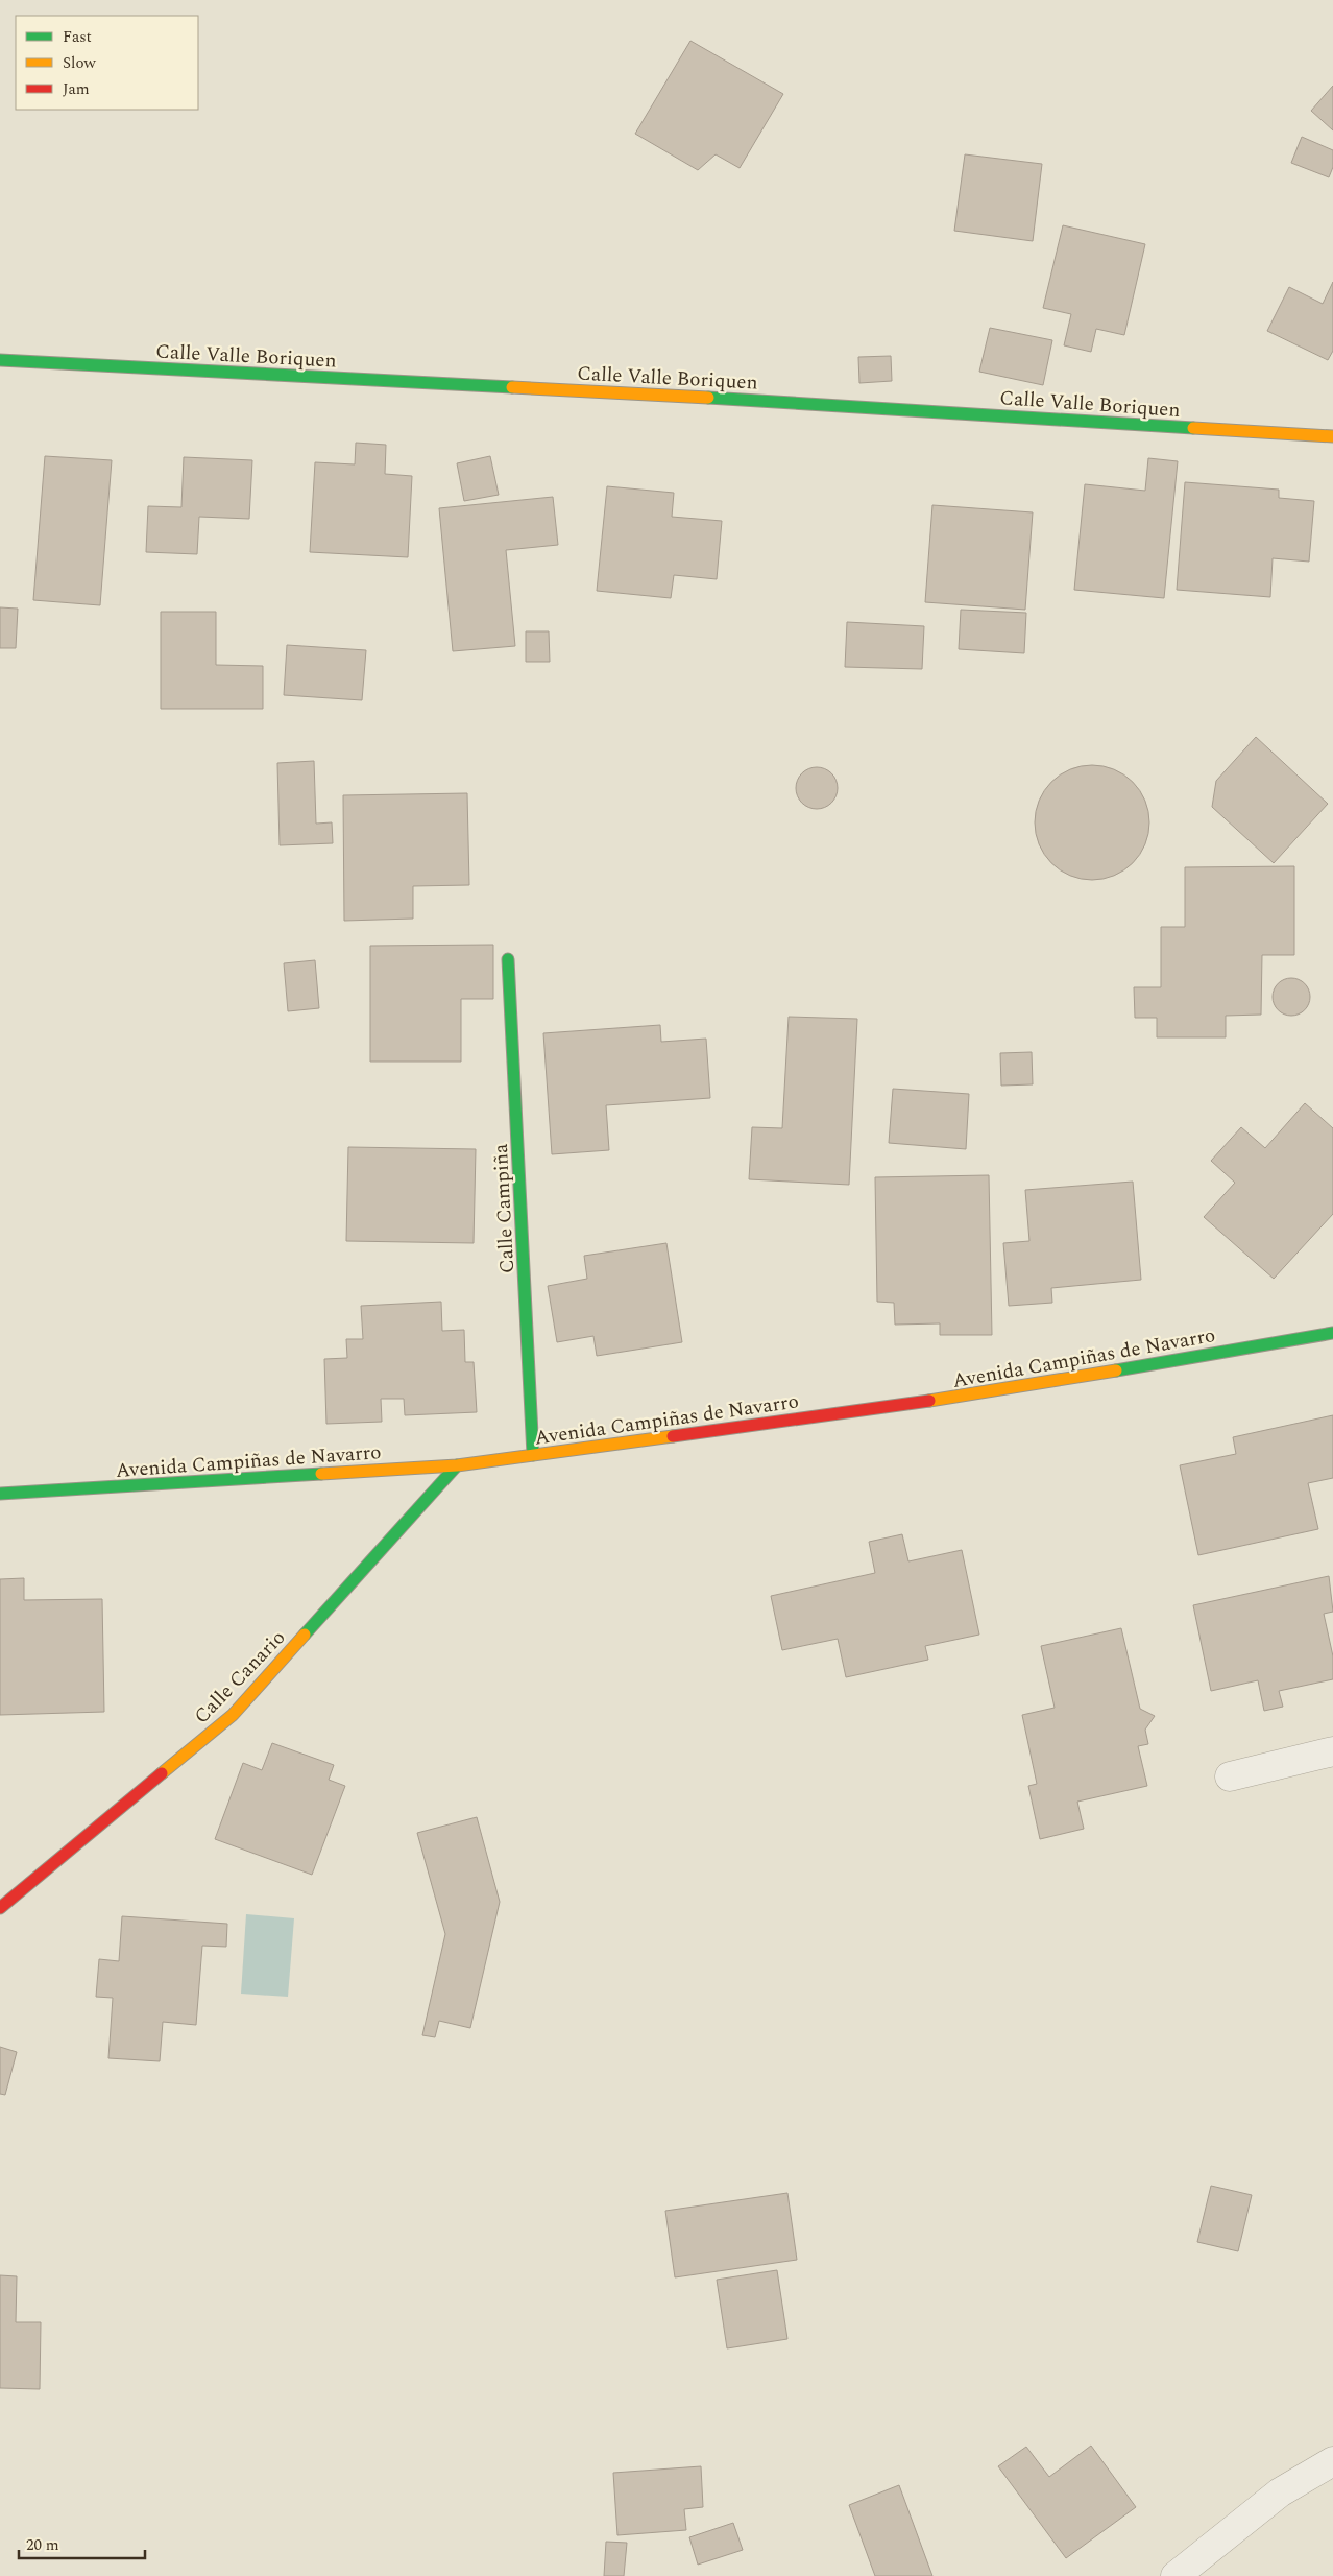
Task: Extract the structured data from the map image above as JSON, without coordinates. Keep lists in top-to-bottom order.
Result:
{
  "streets": {
    "street": [
      "Calle Valle Boriquen",
      "Calle Campiña",
      "Avenida Campiñas de Navarro",
      "Calle Canario"
    ]
  },
  "crossings": [
    ["Calle Campiña", "Avenida Campiñas de Navarro"],
    ["Avenida Campiñas de Navarro", "Calle Canario"]
  ],
  "legend": ["Fast", "Slow", "Jam"],
  "scale_bar": "20 m"
}
